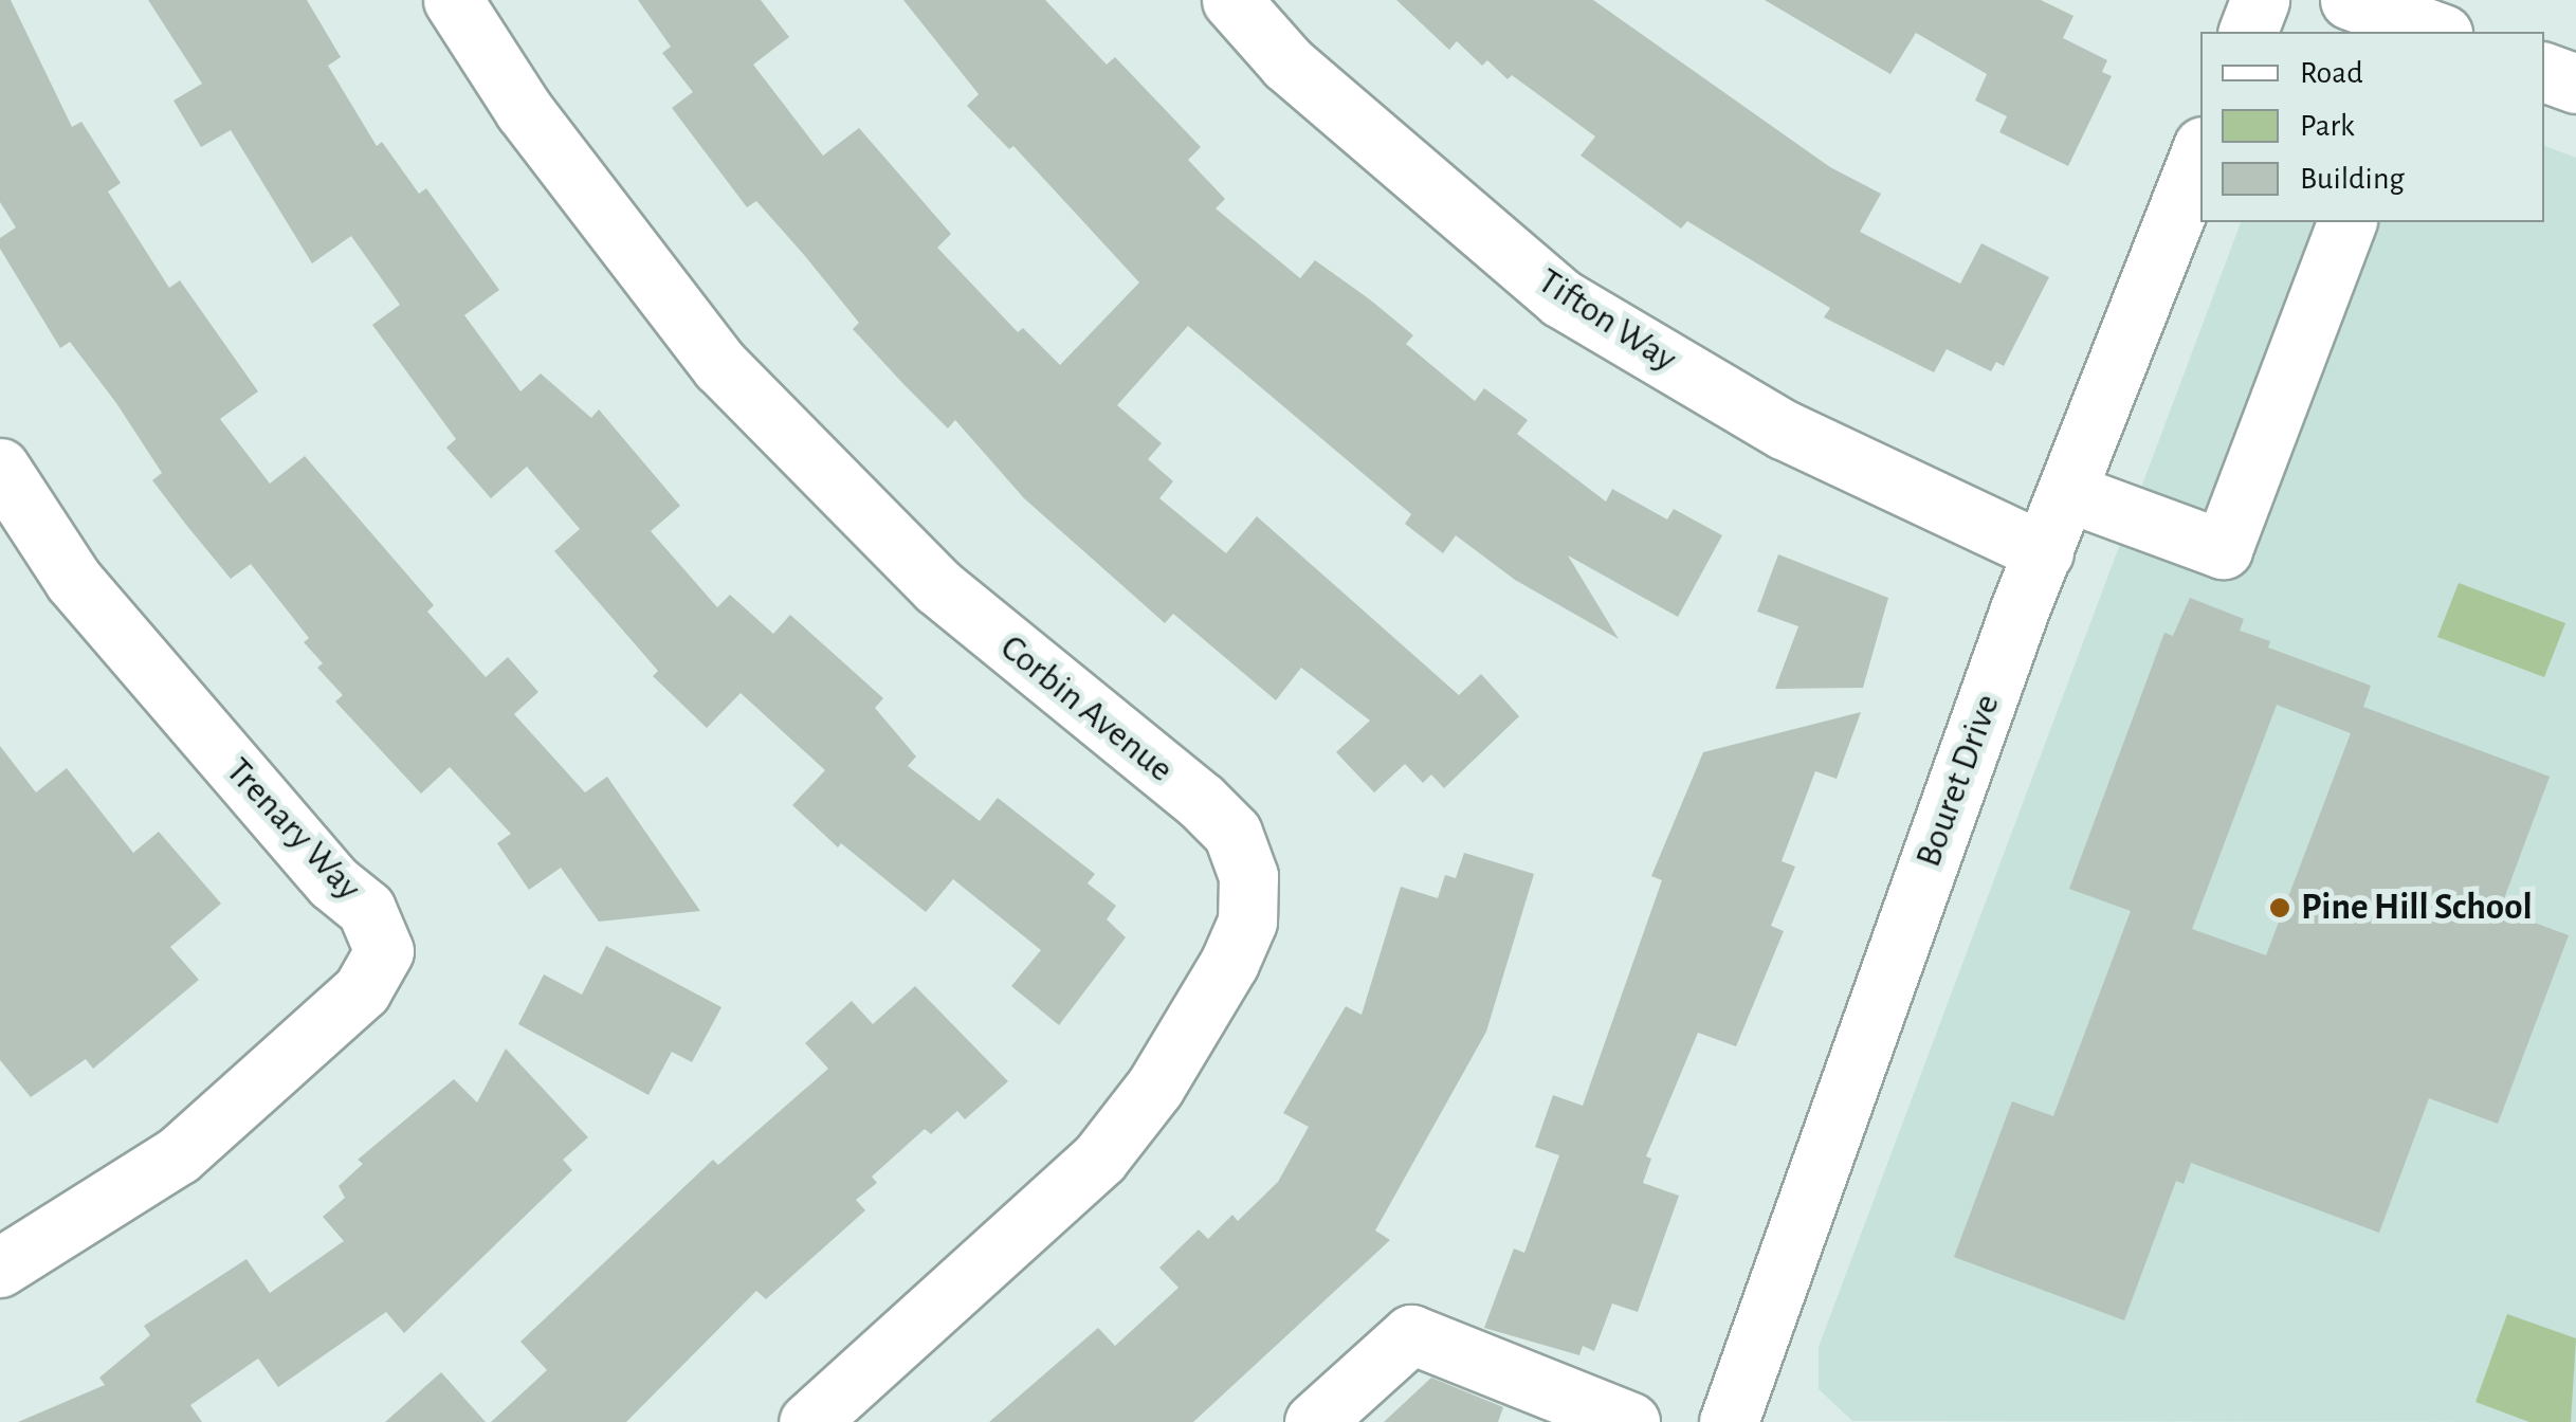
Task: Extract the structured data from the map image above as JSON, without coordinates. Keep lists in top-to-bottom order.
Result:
{
  "streets": {
    "street": [
      "Tifton Way",
      "Corbin Avenue",
      "Bouret Drive",
      "Trenary Way"
    ]
  },
  "crossings": [
    ["Tifton Way", "Bouret Drive"]
  ],
  "places": ["Pine Hill School"],
  "legend": ["Road", "Park", "Building"]
}
